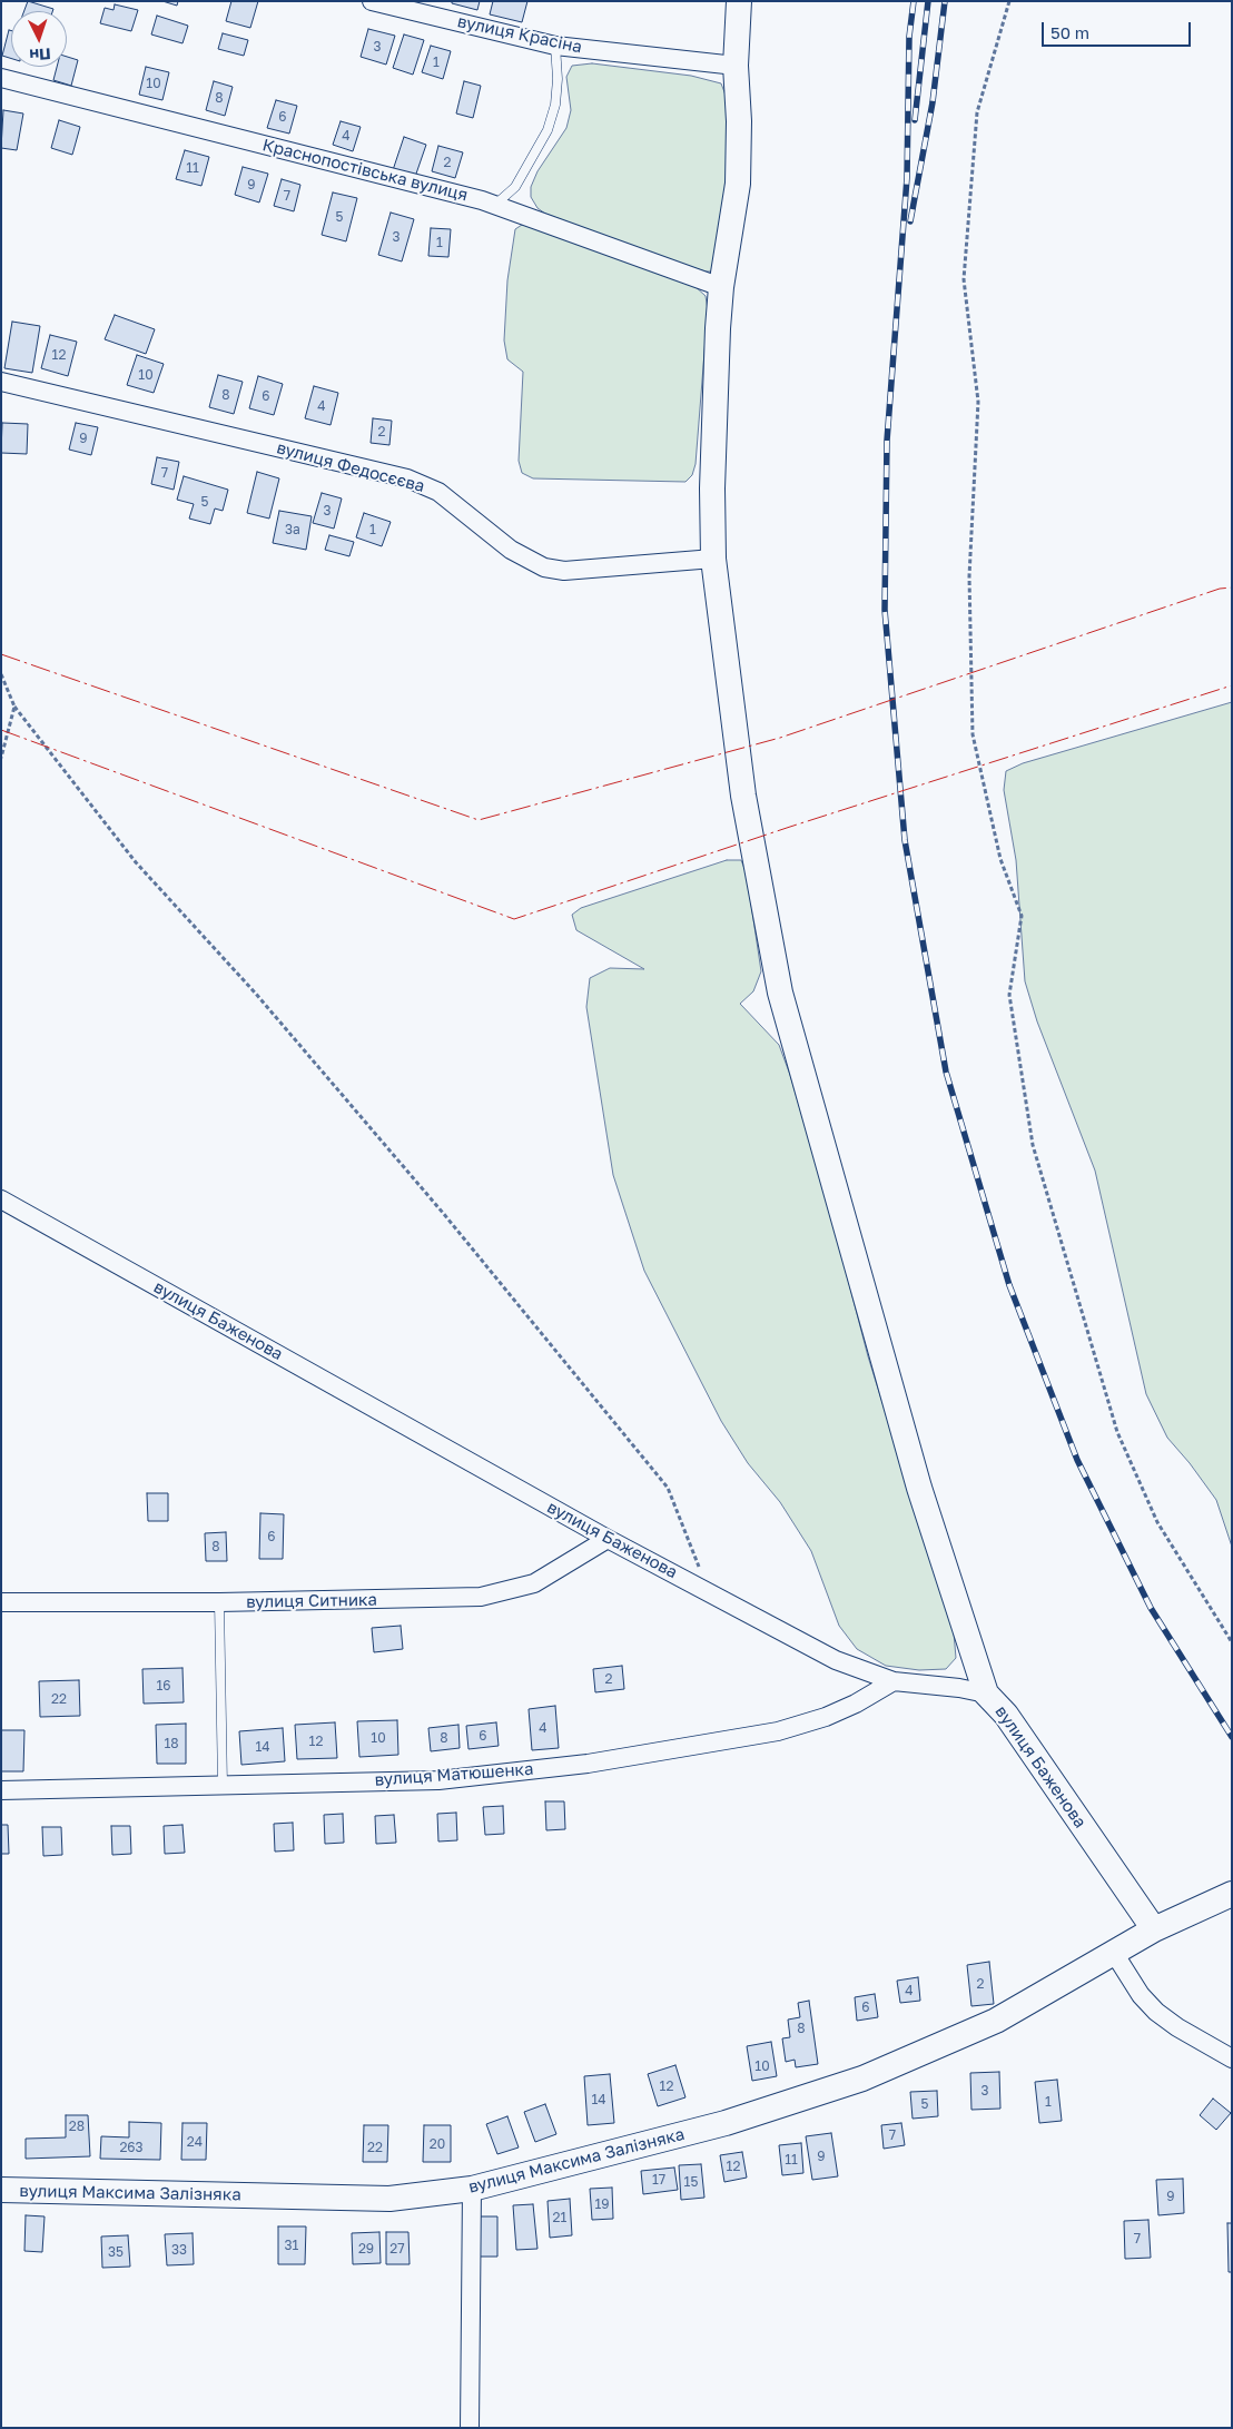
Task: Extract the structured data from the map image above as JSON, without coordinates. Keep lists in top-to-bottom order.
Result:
{
  "streets": {
    "street": [
      "вулиця Красіна",
      "Краснопостівська вулиця",
      "вулиця Федосєєва",
      "вулиця Баженова",
      "вулиця Ситника",
      "вулиця Матюшенка",
      "вулиця Максима Залізняка"
    ]
  },
  "crossings": [
    ["вулиця Баженова", "вулиця Ситника"],
    ["вулиця Баженова", "вулиця Матюшенка"],
    ["вулиця Баженова", "вулиця Максима Залізняка"]
  ],
  "house_numbers": [
    "3",
    "1",
    "10",
    "8",
    "6",
    "4",
    "2",
    "11",
    "9",
    "7",
    "5",
    "3",
    "1",
    "12",
    "10",
    "8",
    "6",
    "4",
    "2",
    "9",
    "7",
    "5",
    "3",
    "3а",
    "1",
    "6",
    "8",
    "2",
    "16",
    "22",
    "4",
    "6",
    "10",
    "8",
    "12",
    "18",
    "14",
    "2",
    "4",
    "6",
    "8",
    "10",
    "12",
    "3",
    "14",
    "1",
    "5",
    "28",
    "7",
    "24",
    "20",
    "263",
    "22",
    "9",
    "11",
    "12",
    "17",
    "15",
    "9",
    "19",
    "21",
    "7",
    "31",
    "29",
    "27",
    "33",
    "35"
  ],
  "scale_bar": "50 m",
  "north": "bottom"
}
